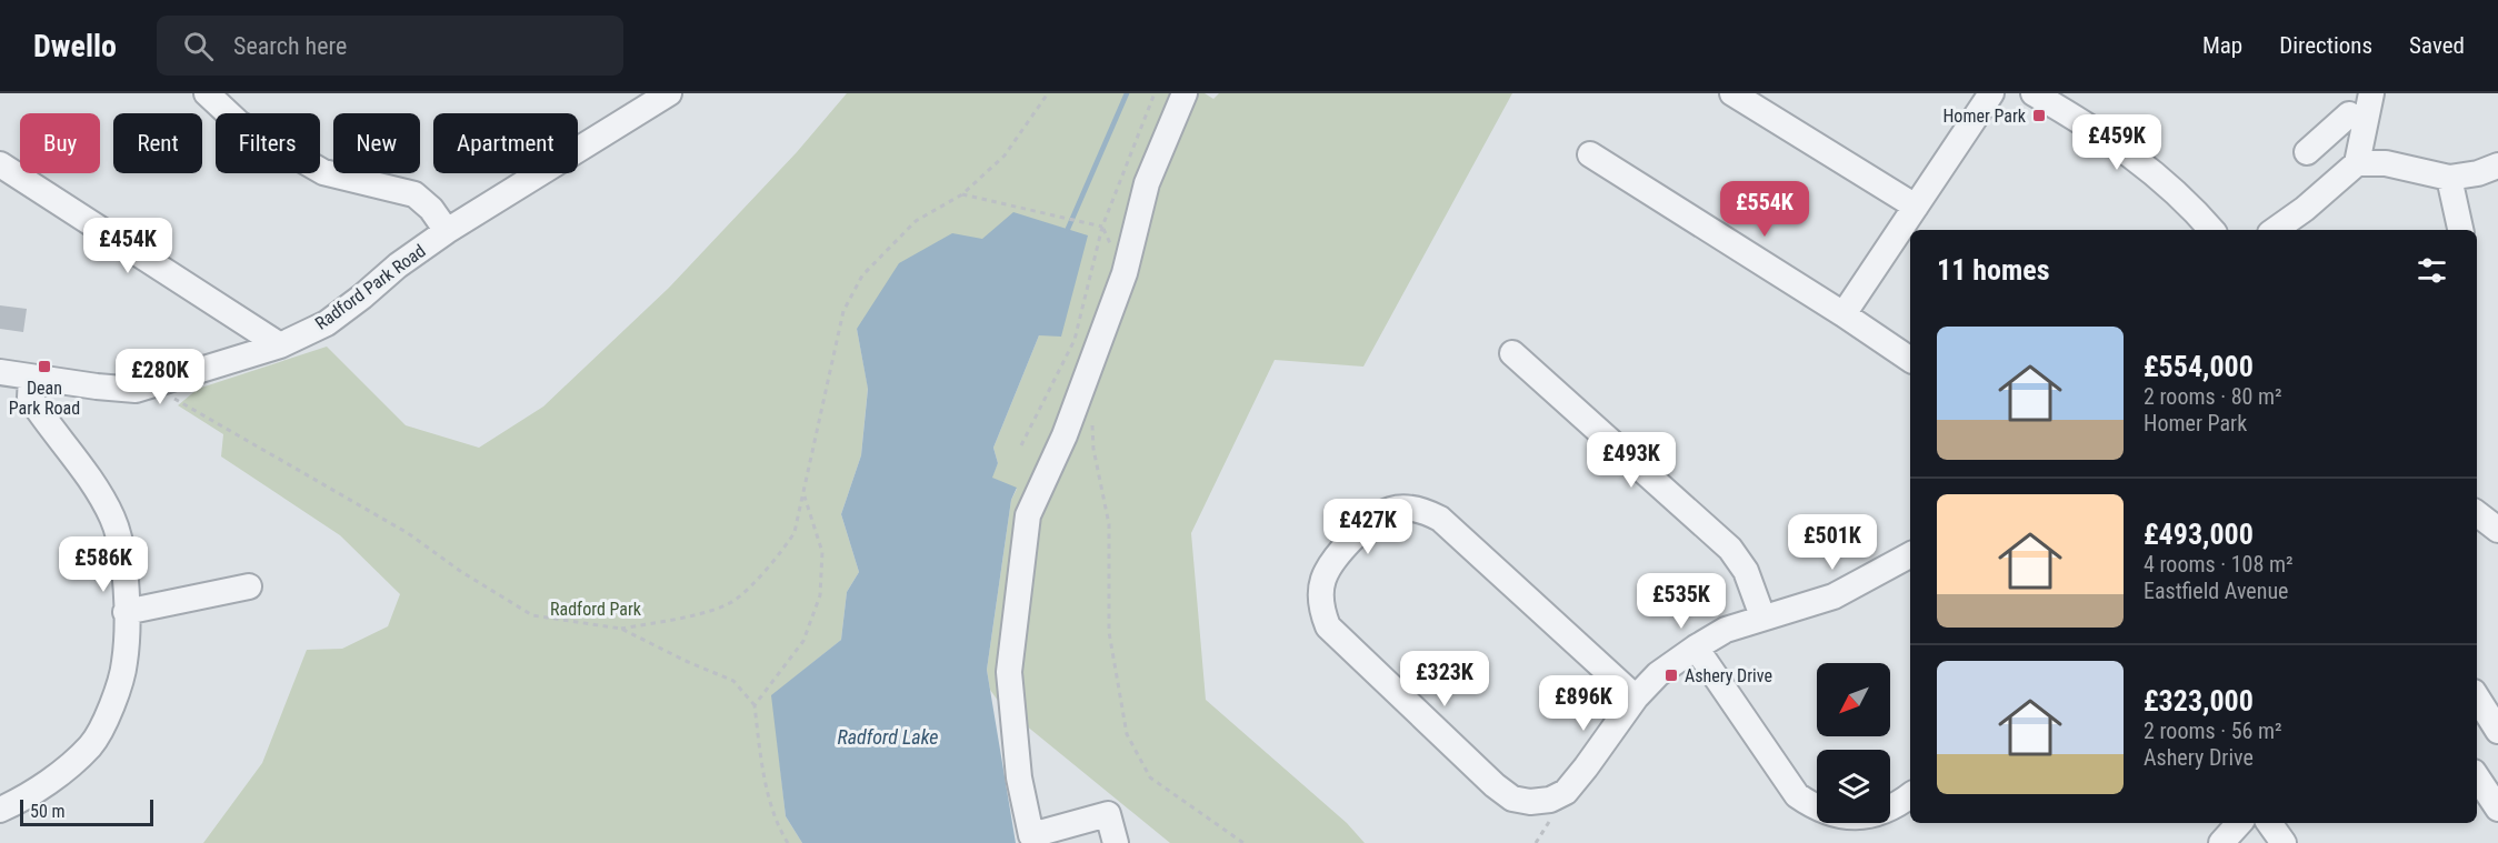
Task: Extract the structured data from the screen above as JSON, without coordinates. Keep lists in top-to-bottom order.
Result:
{
  "streets": {
    "street": ["Radford Park Road"]
  },
  "water": ["Radford Lake"],
  "parks": ["Radford Park"],
  "places": {
    "transit": ["Homer Park", "Dean Park Road", "Ashery Drive"]
  },
  "scale_bar": "50 m",
  "north": "bottom left",
  "page": {
    "header": "Dwello",
    "search": "Search here",
    "nav": ["Map", "Directions", "Saved"],
    "chip": [
      "Buy",
      "Rent",
      "Filters",
      "New",
      "Apartment"
    ],
    "price": [
      "£459K",
      "£554K",
      "£454K",
      "£280K",
      "£493K",
      "£427K",
      "£501K",
      "£586K",
      "£535K",
      "£323K",
      "£896K"
    ],
    "heading": "11 homes",
    "list": [
      {
        "name": "£554,000",
        "note": "2 rooms · 80 m² · Homer Park"
      },
      {
        "name": "£493,000",
        "note": "4 rooms · 108 m² · Eastfield Avenue"
      },
      {
        "name": "£323,000",
        "note": "2 rooms · 56 m² · Ashery Drive"
      }
    ],
    "scale": "50 m"
  }
}
